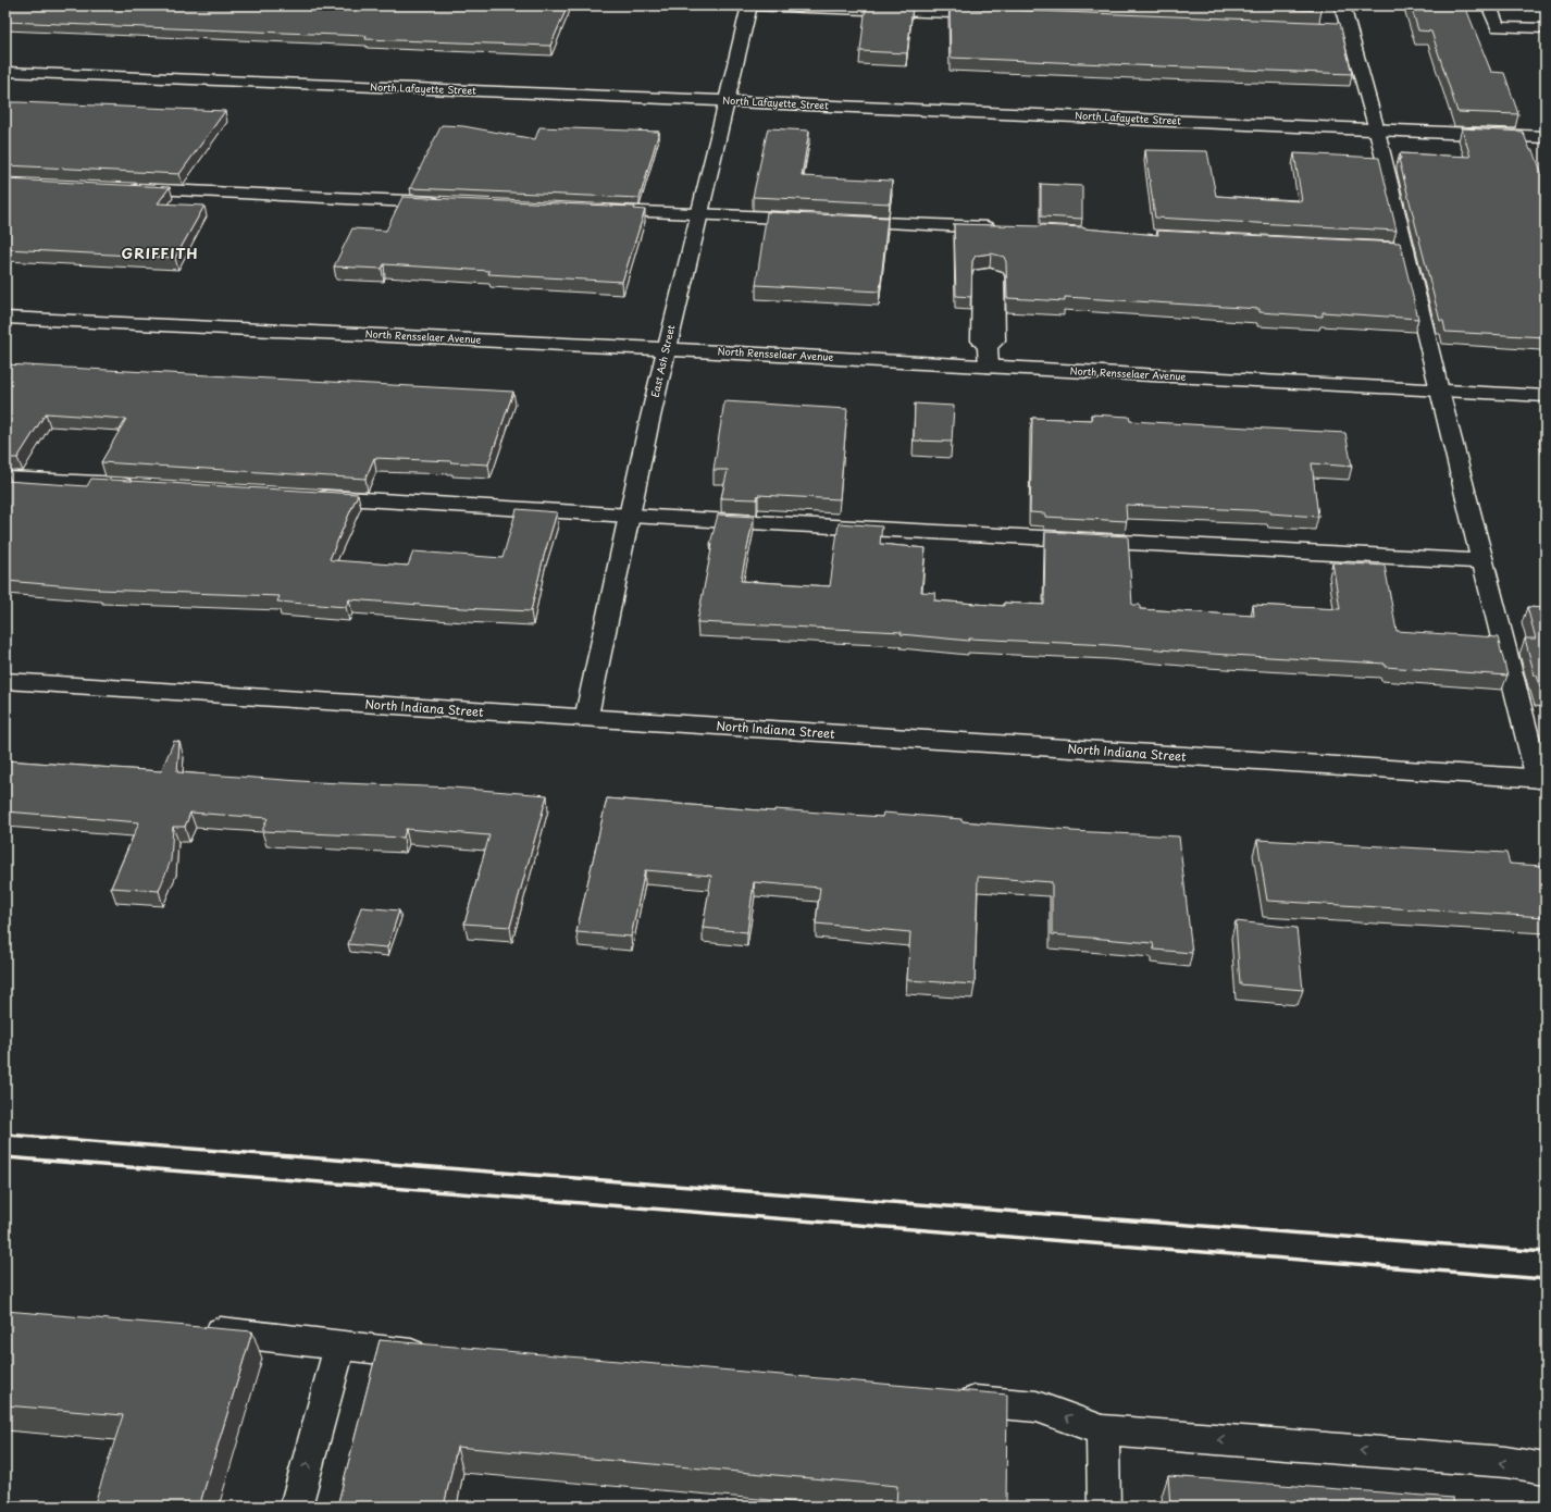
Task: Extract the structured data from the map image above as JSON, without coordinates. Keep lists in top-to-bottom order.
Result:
{
  "streets": {
    "street": [
      "North Lafayette Street",
      "North Rensselaer Avenue",
      "East Ash Street",
      "North Indiana Street"
    ]
  },
  "crossings": [
    ["North Lafayette Street", "East Ash Street"],
    ["North Rensselaer Avenue", "East Ash Street"],
    ["East Ash Street", "North Indiana Street"]
  ],
  "districts": ["GRIFFITH"]
}
